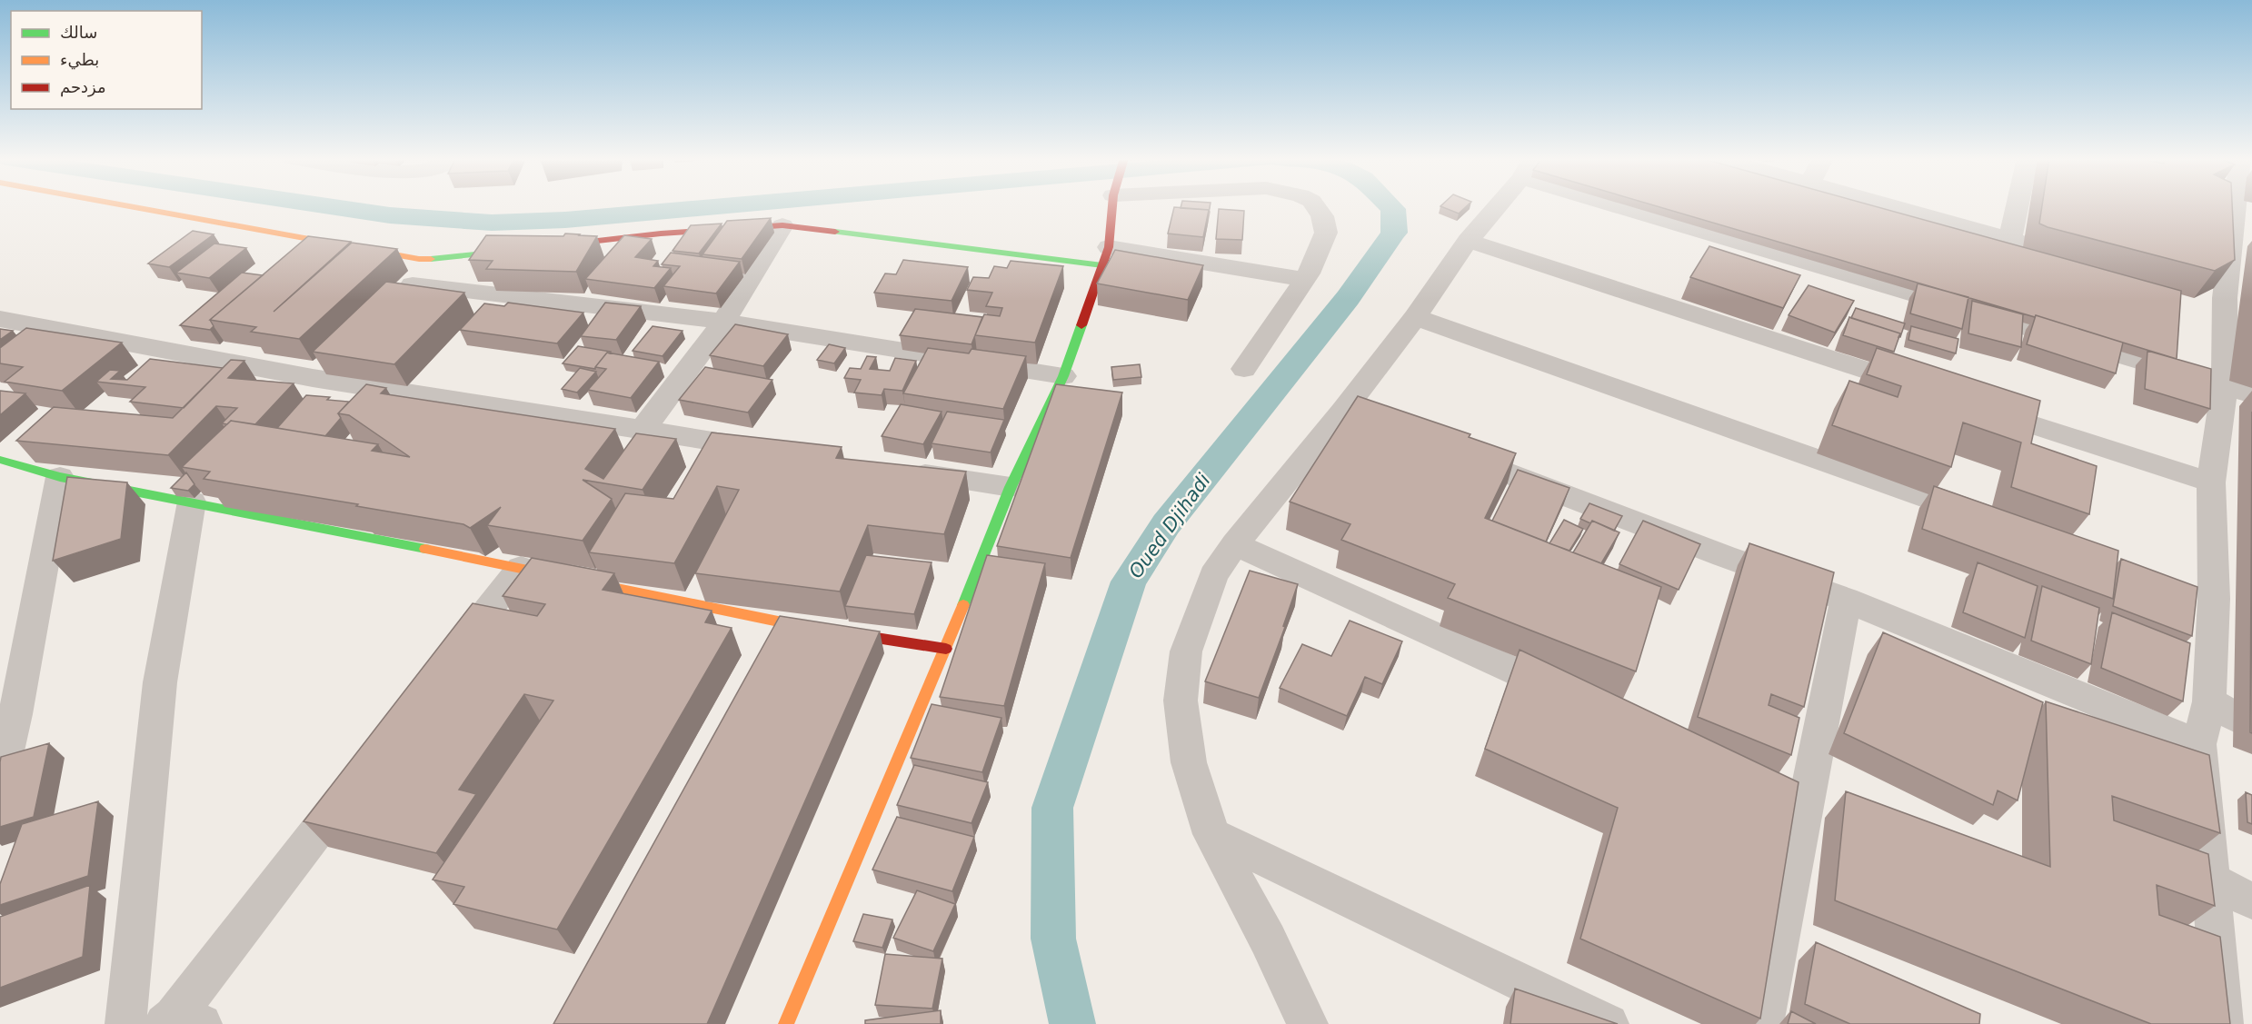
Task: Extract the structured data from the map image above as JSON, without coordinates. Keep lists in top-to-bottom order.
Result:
{
  "water": ["Oued Djihadi"],
  "legend": ["سالك", "بطيء", "مزدحم"]
}
